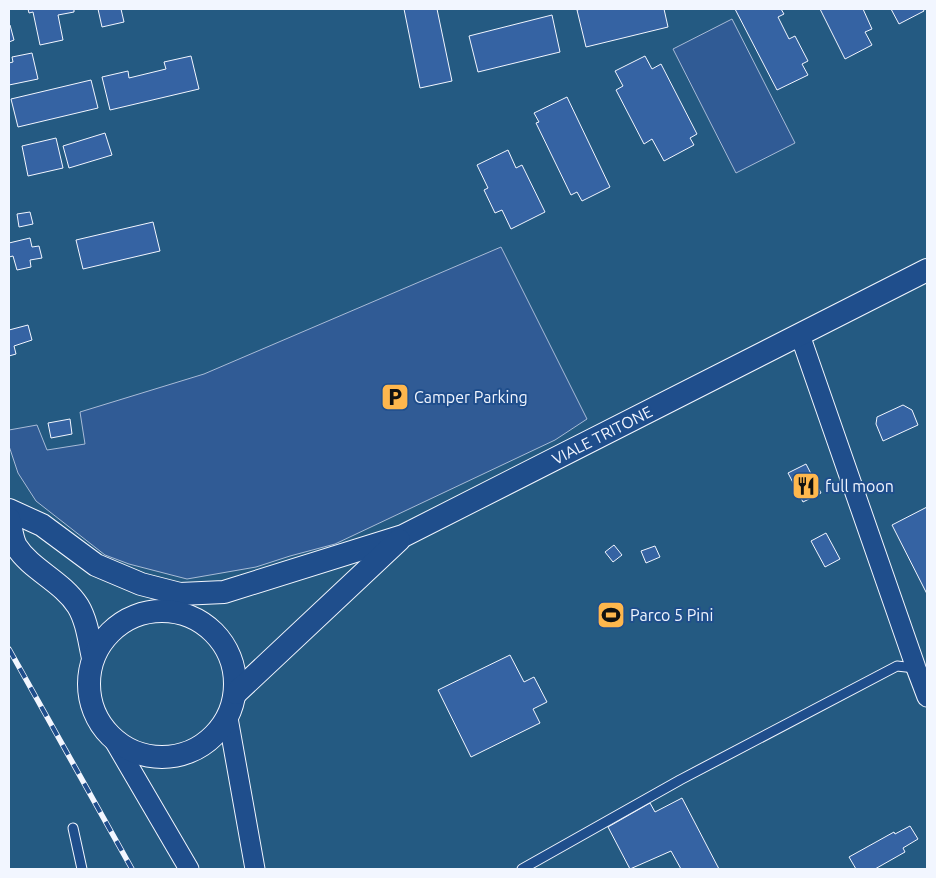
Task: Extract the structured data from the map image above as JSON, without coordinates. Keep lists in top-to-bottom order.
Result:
{
  "streets": {
    "street": ["VIALE TRITONE"]
  },
  "places": {
    "parking": ["Camper Parking"],
    "restaurant": ["full moon"],
    "sports": ["Parco 5 Pini"]
  }
}
